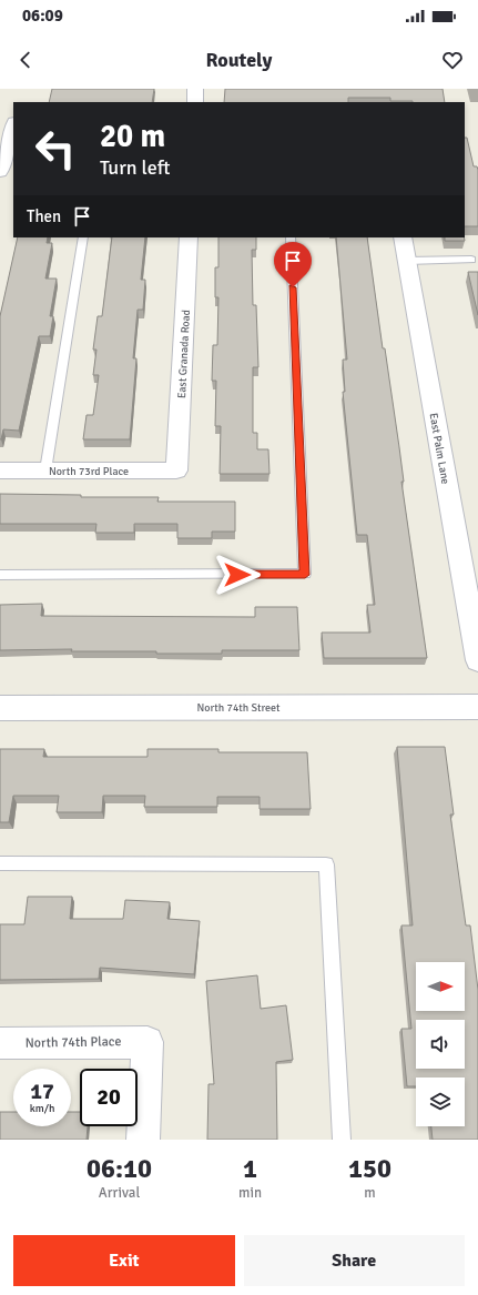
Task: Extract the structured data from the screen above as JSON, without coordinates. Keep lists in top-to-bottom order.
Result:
{
  "streets": {
    "street": [
      "East Granada Road",
      "East Palm Lane",
      "North 73rd Place",
      "North 74th Street",
      "North 74th Place"
    ]
  },
  "crossings": [
    ["East Granada Road", "North 73rd Place"]
  ],
  "north": "right",
  "page": {
    "status": "06:09",
    "header": "Routely",
    "turn": ["20 m", "Turn left"],
    "then": "Then",
    "speed": "17 km/h",
    "limit": "20",
    "eta": [
      "06:10",
      "Arrival",
      "1",
      "min",
      "150",
      "m"
    ],
    "buttons": ["Exit", "Share"]
  }
}
